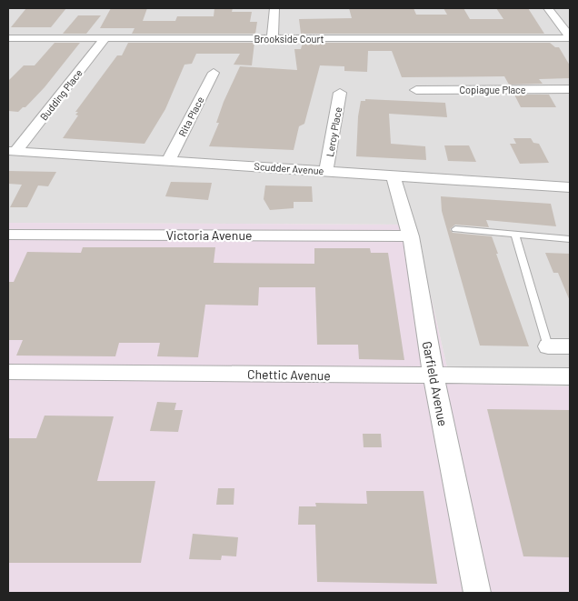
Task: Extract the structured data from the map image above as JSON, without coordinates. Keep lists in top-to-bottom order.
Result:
{
  "streets": {
    "street": [
      "Brookside Court",
      "Copiague Place",
      "Budding Place",
      "Rita Place",
      "Leroy Place",
      "Scudder Avenue",
      "Victoria Avenue",
      "Chettic Avenue",
      "Garfield Avenue"
    ]
  },
  "crossings": [
    ["Brookside Court", "Budding Place"],
    ["Budding Place", "Scudder Avenue"],
    ["Rita Place", "Scudder Avenue"],
    ["Leroy Place", "Scudder Avenue"],
    ["Scudder Avenue", "Garfield Avenue"],
    ["Victoria Avenue", "Garfield Avenue"],
    ["Chettic Avenue", "Garfield Avenue"]
  ]
}
